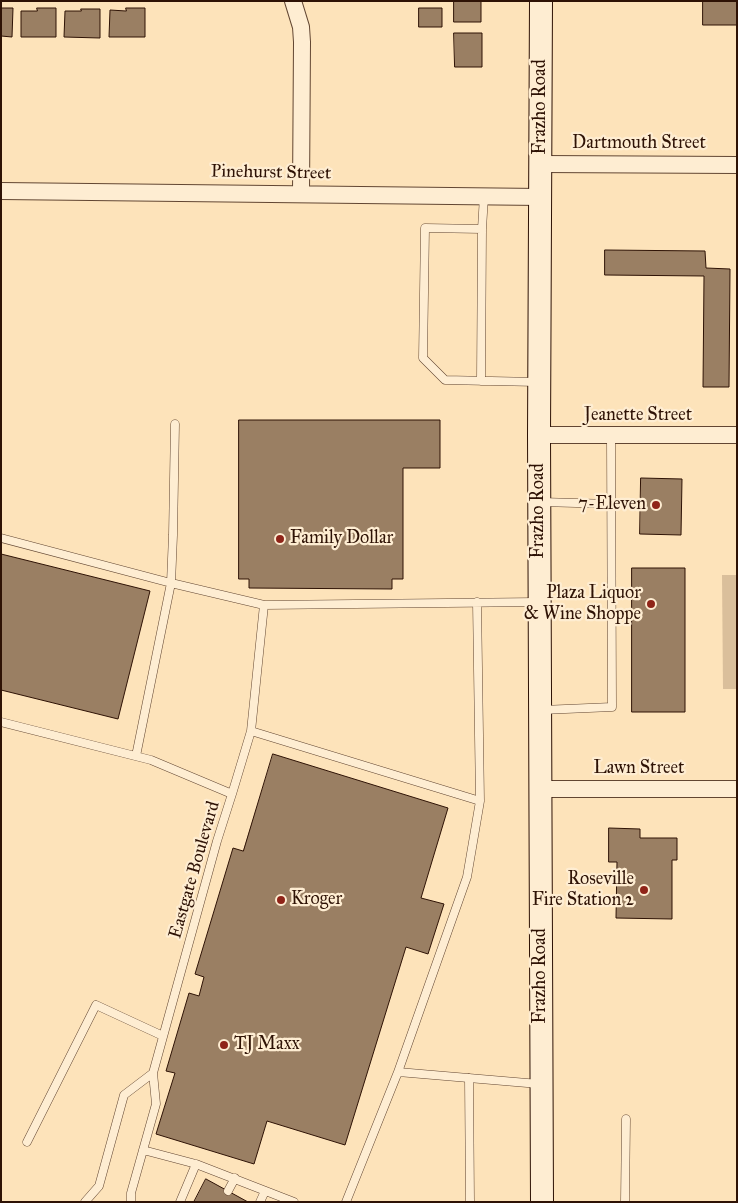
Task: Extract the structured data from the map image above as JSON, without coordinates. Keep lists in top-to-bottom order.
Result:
{
  "streets": {
    "street": [
      "Frazho Road",
      "Dartmouth Street",
      "Pinehurst Street",
      "Jeanette Street",
      "Lawn Street"
    ],
    "lane": ["Eastgate Boulevard"]
  },
  "crossings": [
    ["Frazho Road", "Dartmouth Street"],
    ["Frazho Road", "Pinehurst Street"],
    ["Frazho Road", "Jeanette Street"],
    ["Frazho Road", "Lawn Street"]
  ],
  "places": [
    "7-Eleven",
    "Family Dollar",
    "Plaza Liquor & Wine Shoppe",
    "Roseville Fire Station 2",
    "Kroger",
    "TJ Maxx"
  ]
}
